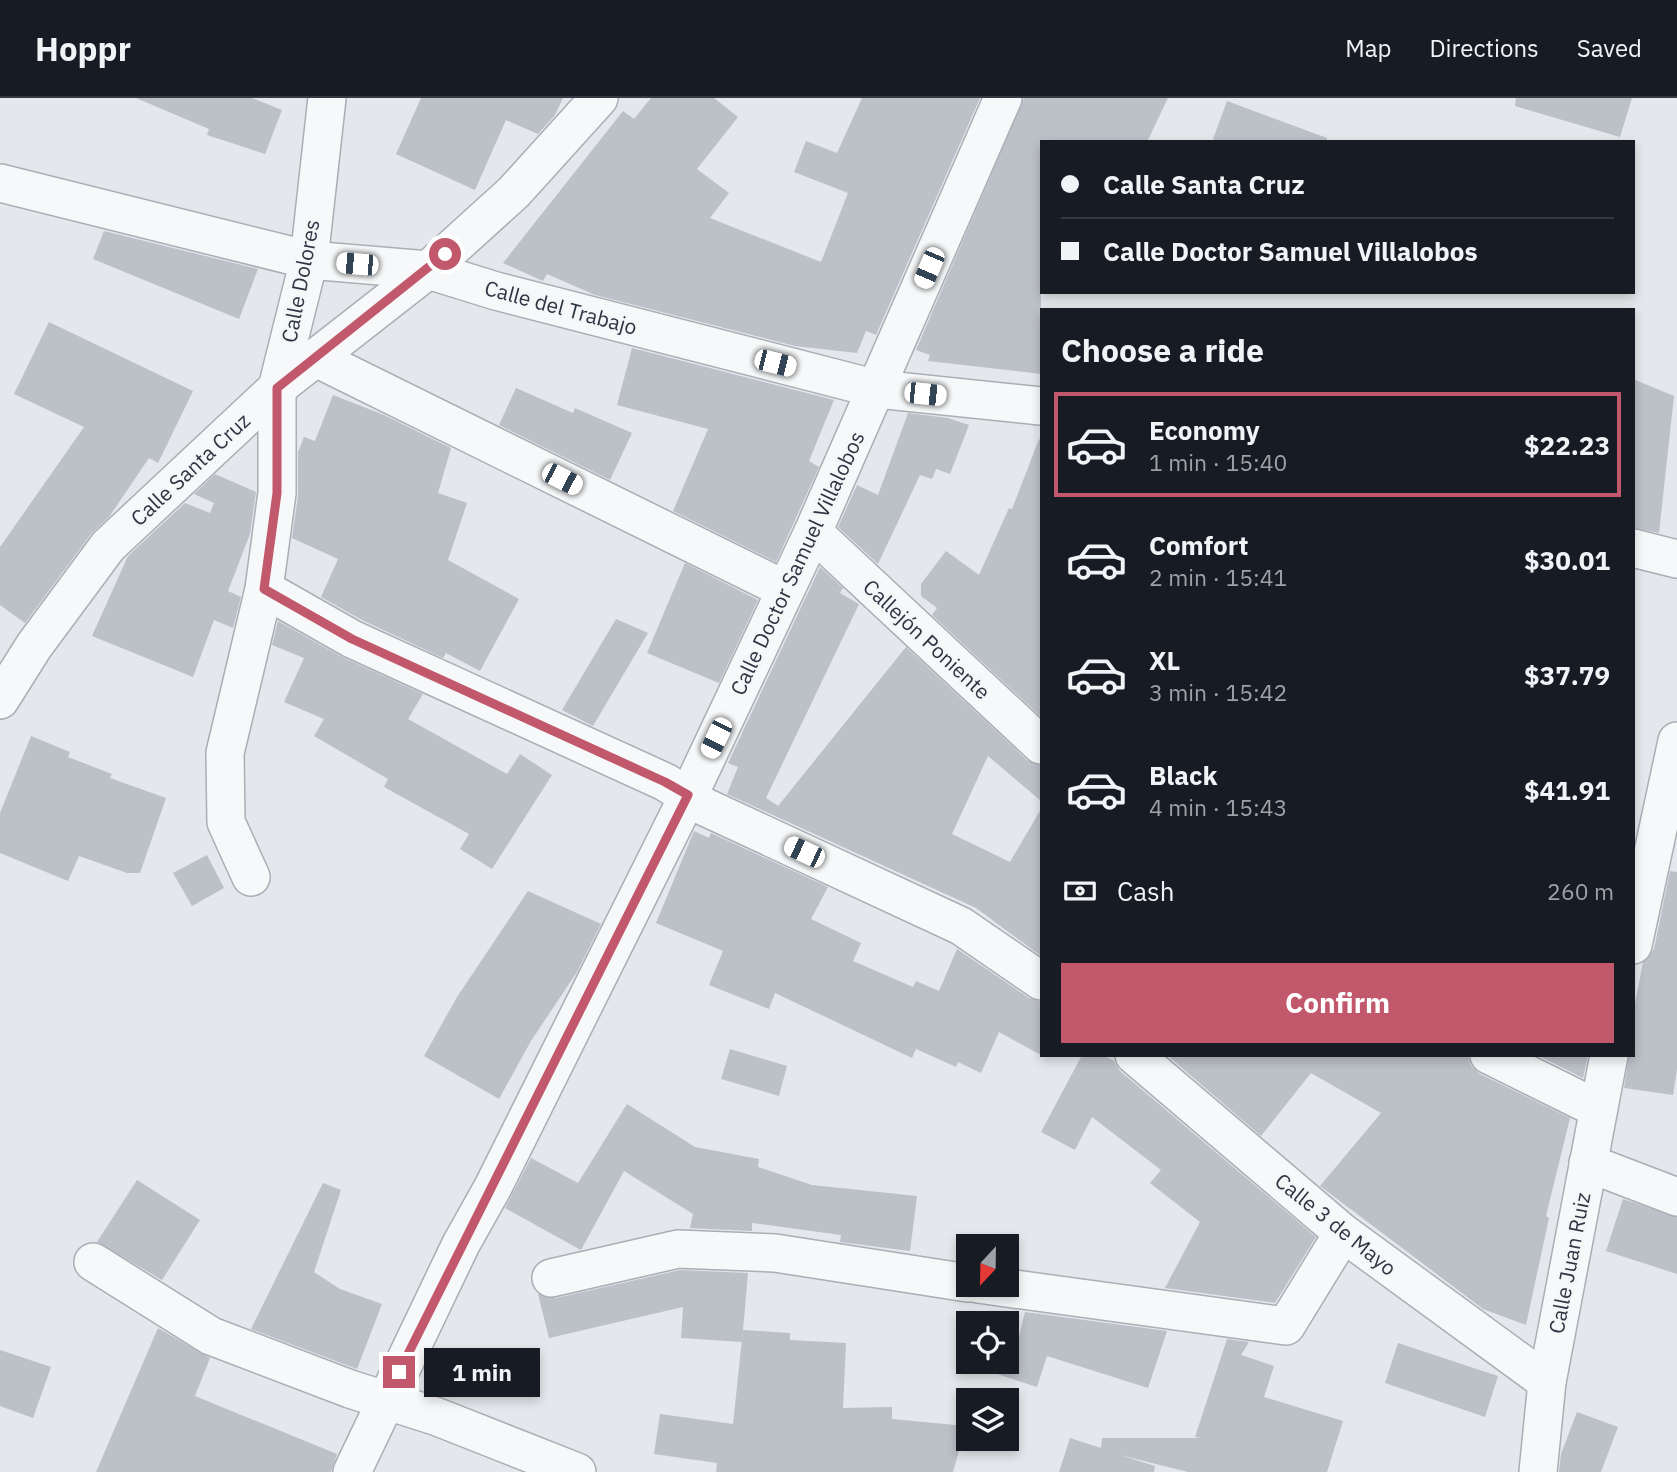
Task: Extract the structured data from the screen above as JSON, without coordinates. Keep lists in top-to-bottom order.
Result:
{
  "streets": {
    "street": [
      "Calle Dolores",
      "Calle del Trabajo",
      "Calle Santa Cruz",
      "Calle Doctor Samuel Villalobos",
      "Callejón Poniente",
      "Calle 3 de Mayo",
      "Calle Juan Ruiz"
    ]
  },
  "crossings": [
    ["Calle Dolores", "Calle del Trabajo"],
    ["Calle Dolores", "Calle Santa Cruz"],
    ["Calle del Trabajo", "Calle Santa Cruz"],
    ["Calle del Trabajo", "Calle Doctor Samuel Villalobos"],
    ["Calle Doctor Samuel Villalobos", "Callejón Poniente"],
    ["Calle 3 de Mayo", "Calle Juan Ruiz"]
  ],
  "north": "bottom",
  "page": {
    "header": "Hoppr",
    "nav": ["Map", "Directions", "Saved"],
    "banner": ["Calle Santa Cruz", "Calle Doctor Samuel Villalobos"],
    "heading": "Choose a ride",
    "list": [
      {
        "name": "Economy",
        "note": "1 min · 15:40",
        "value": "$22.23"
      },
      {
        "name": "Comfort",
        "note": "2 min · 15:41",
        "value": "$30.01"
      },
      {
        "name": "XL",
        "note": "3 min · 15:42",
        "value": "$37.79"
      },
      {
        "name": "Black",
        "note": "4 min · 15:43",
        "value": "$41.91"
      }
    ],
    "pay": ["Cash", "260 m"],
    "buttons": "Confirm",
    "bubble": "1 min"
  }
}
